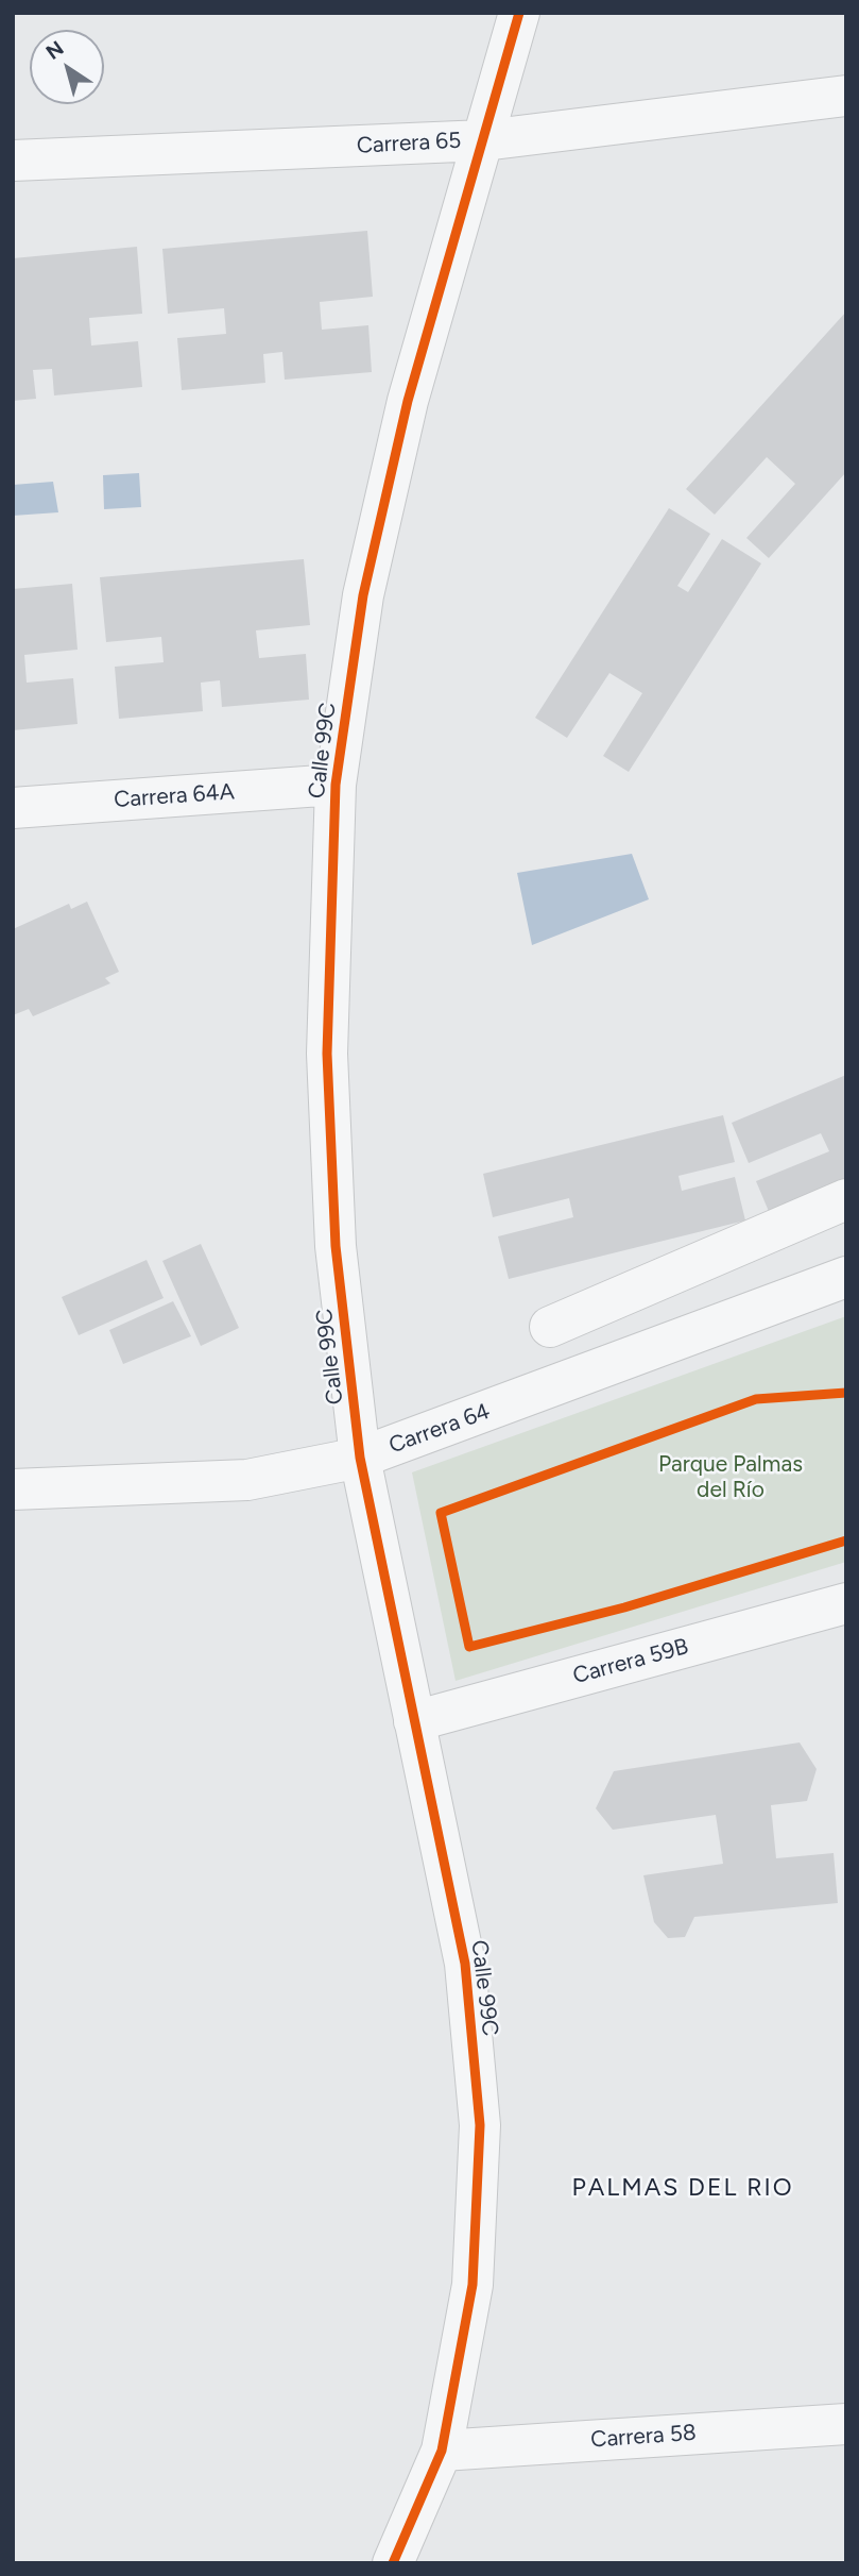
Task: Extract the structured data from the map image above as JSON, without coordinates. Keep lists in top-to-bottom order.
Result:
{
  "streets": {
    "street": [
      "Carrera 65",
      "Calle 99C",
      "Carrera 64A",
      "Carrera 64",
      "Carrera 59B",
      "Carrera 58"
    ]
  },
  "crossings": [
    ["Carrera 65", "Calle 99C"],
    ["Calle 99C", "Carrera 64A"],
    ["Calle 99C", "Carrera 64"],
    ["Calle 99C", "Carrera 59B"],
    ["Calle 99C", "Carrera 58"]
  ],
  "districts": ["PALMAS DEL RIO"],
  "parks": ["Parque Palmas del Río"],
  "north": "top left"
}
